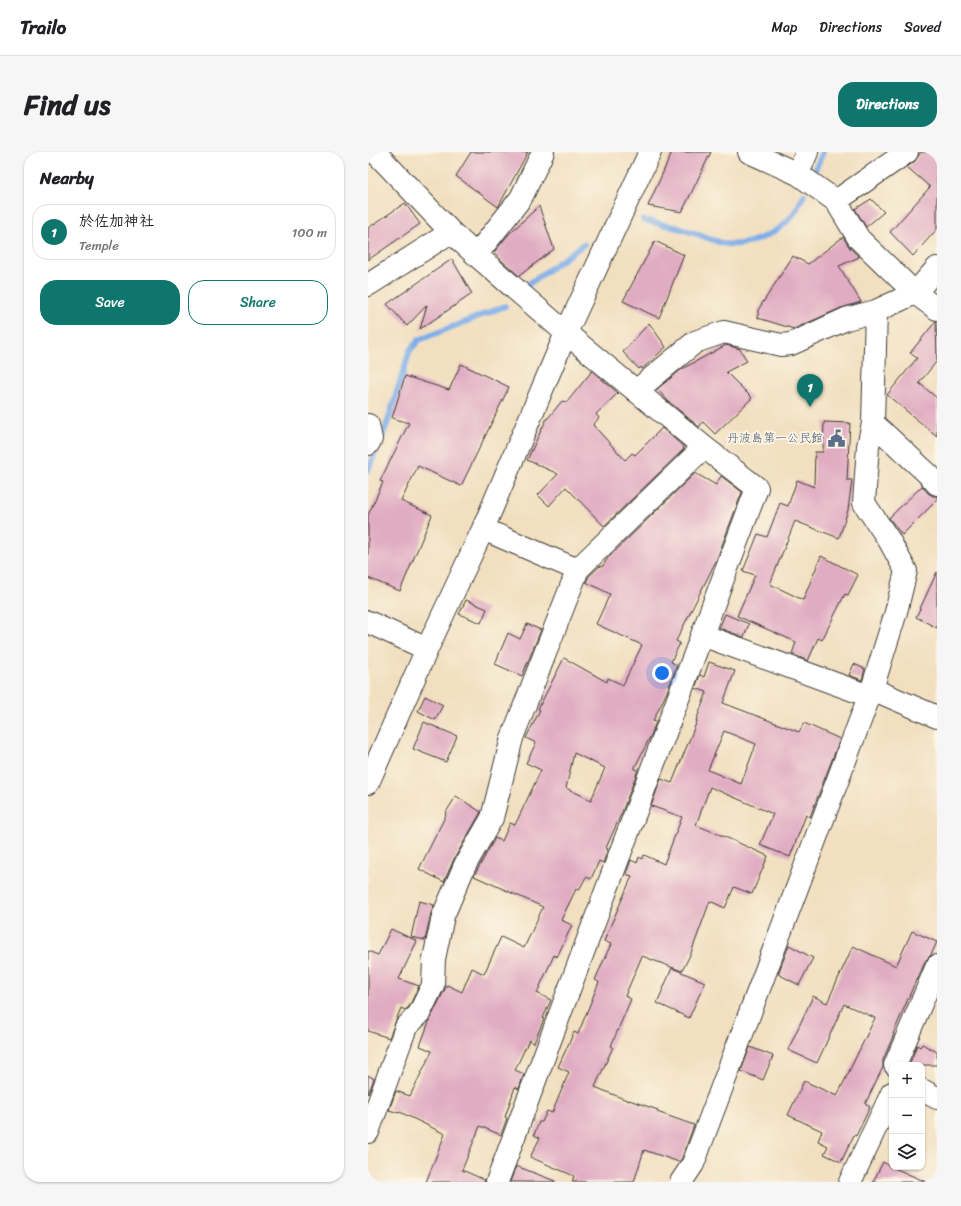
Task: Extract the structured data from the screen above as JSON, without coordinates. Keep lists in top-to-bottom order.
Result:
{
  "places": {
    "public building": ["丹波島第一公民館"]
  },
  "page": {
    "header": "Trailo",
    "nav": ["Map", "Directions", "Saved"],
    "title": "Find us",
    "buttons": [
      "Directions",
      ["Save", "Share"]
    ],
    "heading": "Nearby",
    "list": [
      {
        "mark": "1",
        "name": "於佐加神社",
        "note": "Temple",
        "value": "100 m"
      }
    ],
    "pins": "1",
    "map_buttons": ["+", "−"]
  }
}
